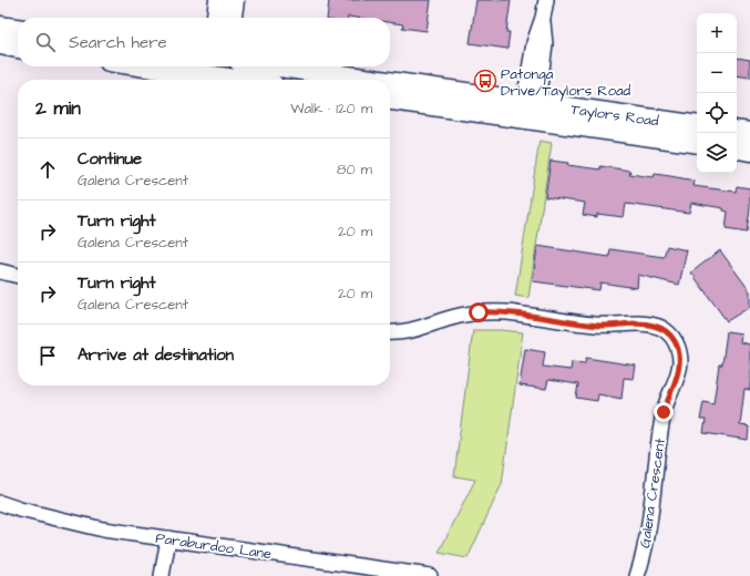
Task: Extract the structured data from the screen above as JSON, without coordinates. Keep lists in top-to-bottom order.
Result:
{
  "streets": {
    "main road": ["Taylors Road"],
    "street": ["Galena Crescent", "Paraburdoo Lane"]
  },
  "places": {
    "bus stop": ["Patonga Drive/Taylors Road"]
  },
  "page": {
    "map_buttons": ["+", "−"],
    "search": "Search here",
    "heading": ["2 min", "Walk · 120 m"],
    "list": [
      ["Continue", "Galena Crescent", "80 m"],
      ["Turn right", "Galena Crescent", "20 m"],
      ["Turn right", "Galena Crescent", "20 m"],
      "Arrive at destination"
    ]
  }
}
